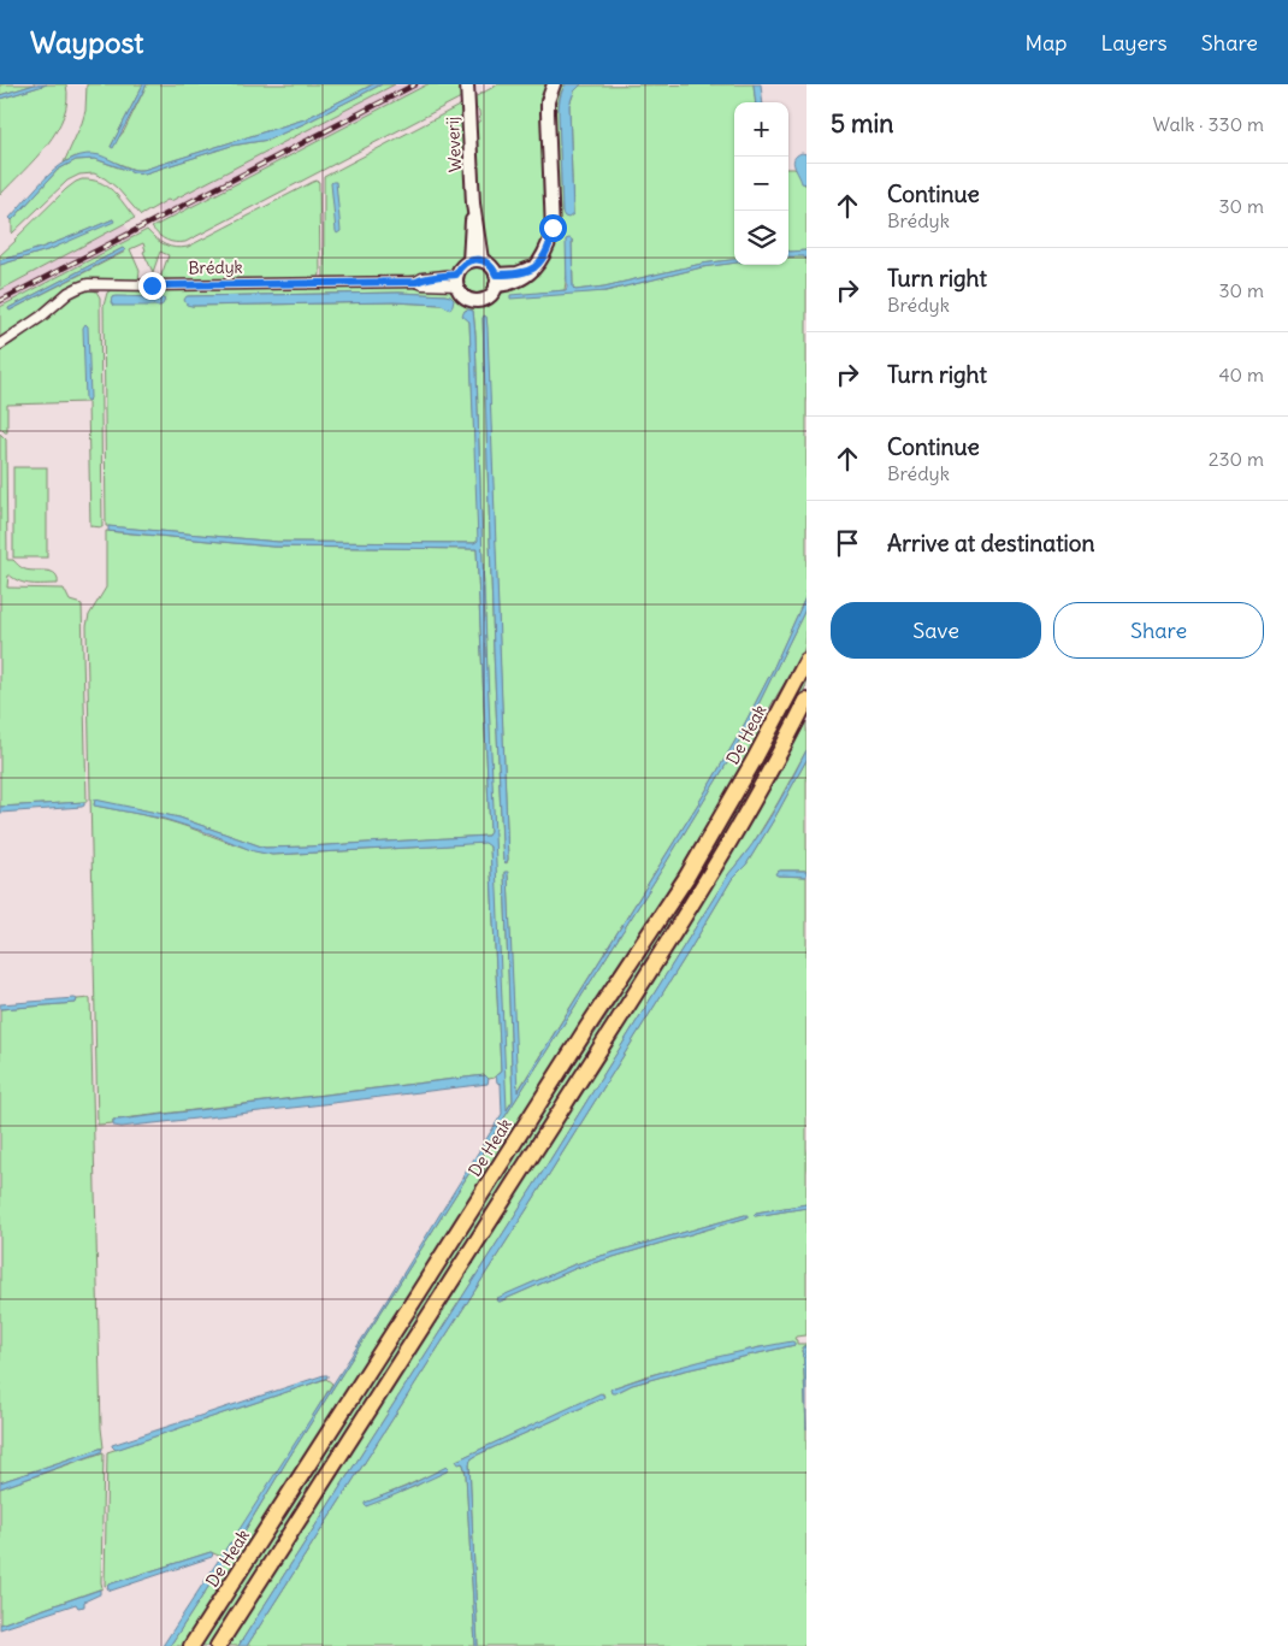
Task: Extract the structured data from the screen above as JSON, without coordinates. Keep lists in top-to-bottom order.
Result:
{
  "streets": {
    "highway": ["De Heak"],
    "street": ["Weverij", "Brédyk"]
  },
  "crossings": [
    ["Weverij", "Brédyk"]
  ],
  "page": {
    "header": "Waypost",
    "nav": ["Map", "Layers", "Share"],
    "heading": ["5 min", "Walk · 330 m"],
    "map_buttons": ["+", "−"],
    "list": [
      ["Continue", "Brédyk", "30 m"],
      ["Turn right", "Brédyk", "30 m"],
      ["Turn right", "40 m"],
      ["Continue", "Brédyk", "230 m"],
      "Arrive at destination"
    ],
    "buttons": ["Save", "Share"]
  }
}
